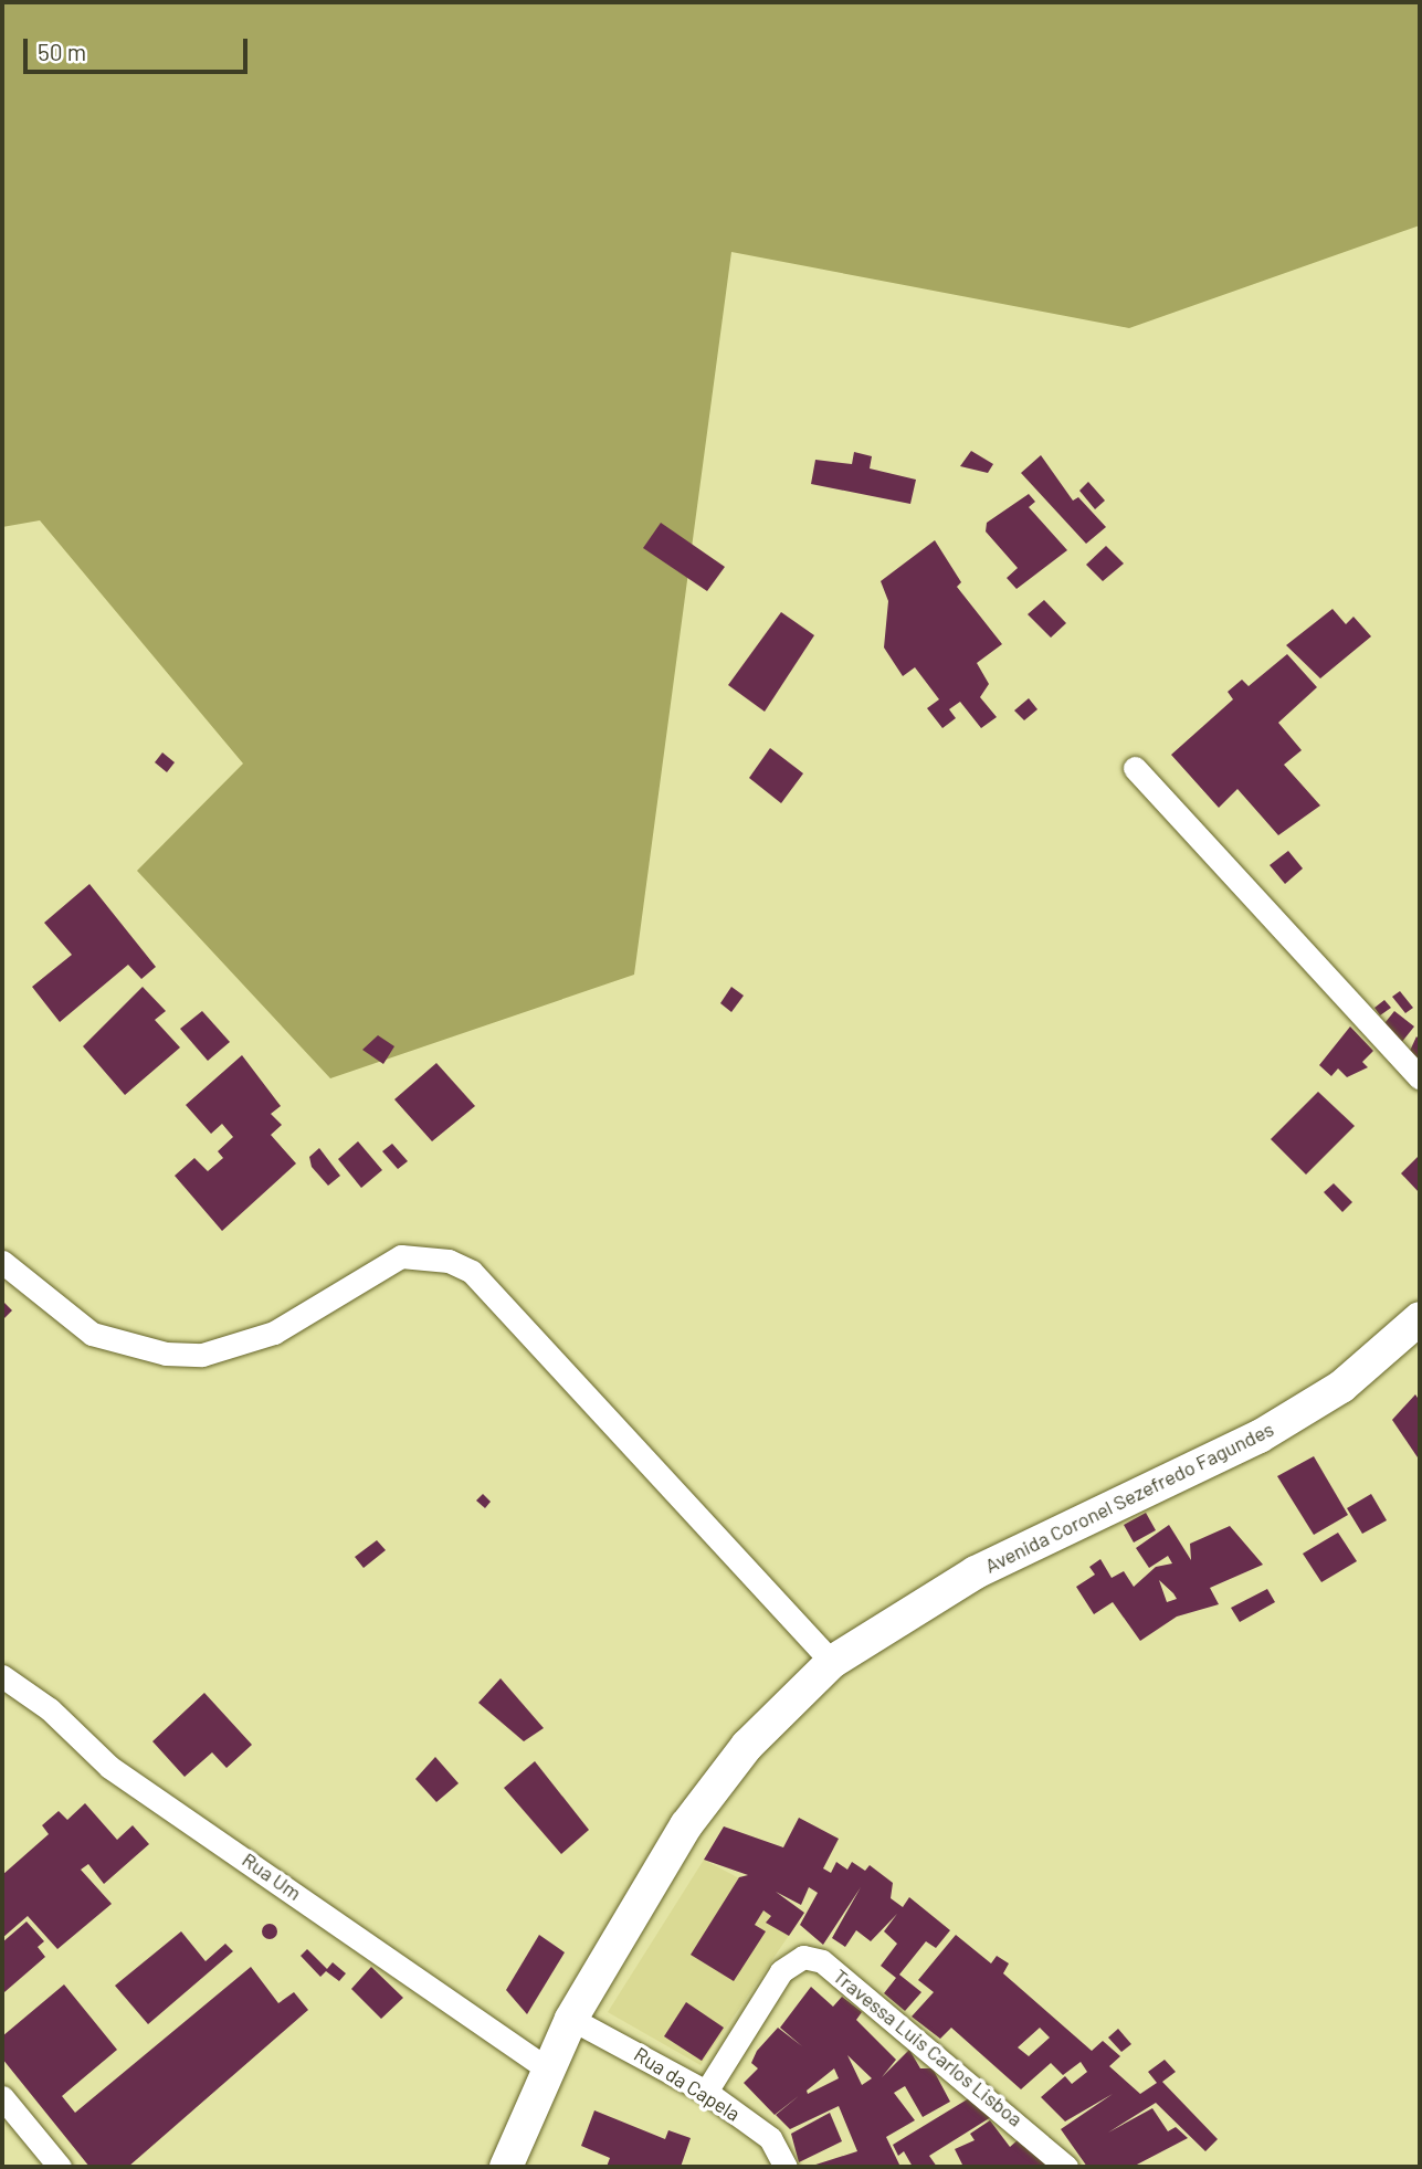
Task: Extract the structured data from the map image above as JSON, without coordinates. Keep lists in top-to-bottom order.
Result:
{
  "streets": {
    "main road": ["Avenida Coronel Sezefredo Fagundes"],
    "street": ["Rua Um", "Travessa Luis Carlos Lisboa", "Rua da Capela"]
  },
  "crossings": [
    ["Avenida Coronel Sezefredo Fagundes", "Rua Um"],
    ["Avenida Coronel Sezefredo Fagundes", "Rua da Capela"],
    ["Travessa Luis Carlos Lisboa", "Rua da Capela"]
  ],
  "scale_bar": "50 m"
}
